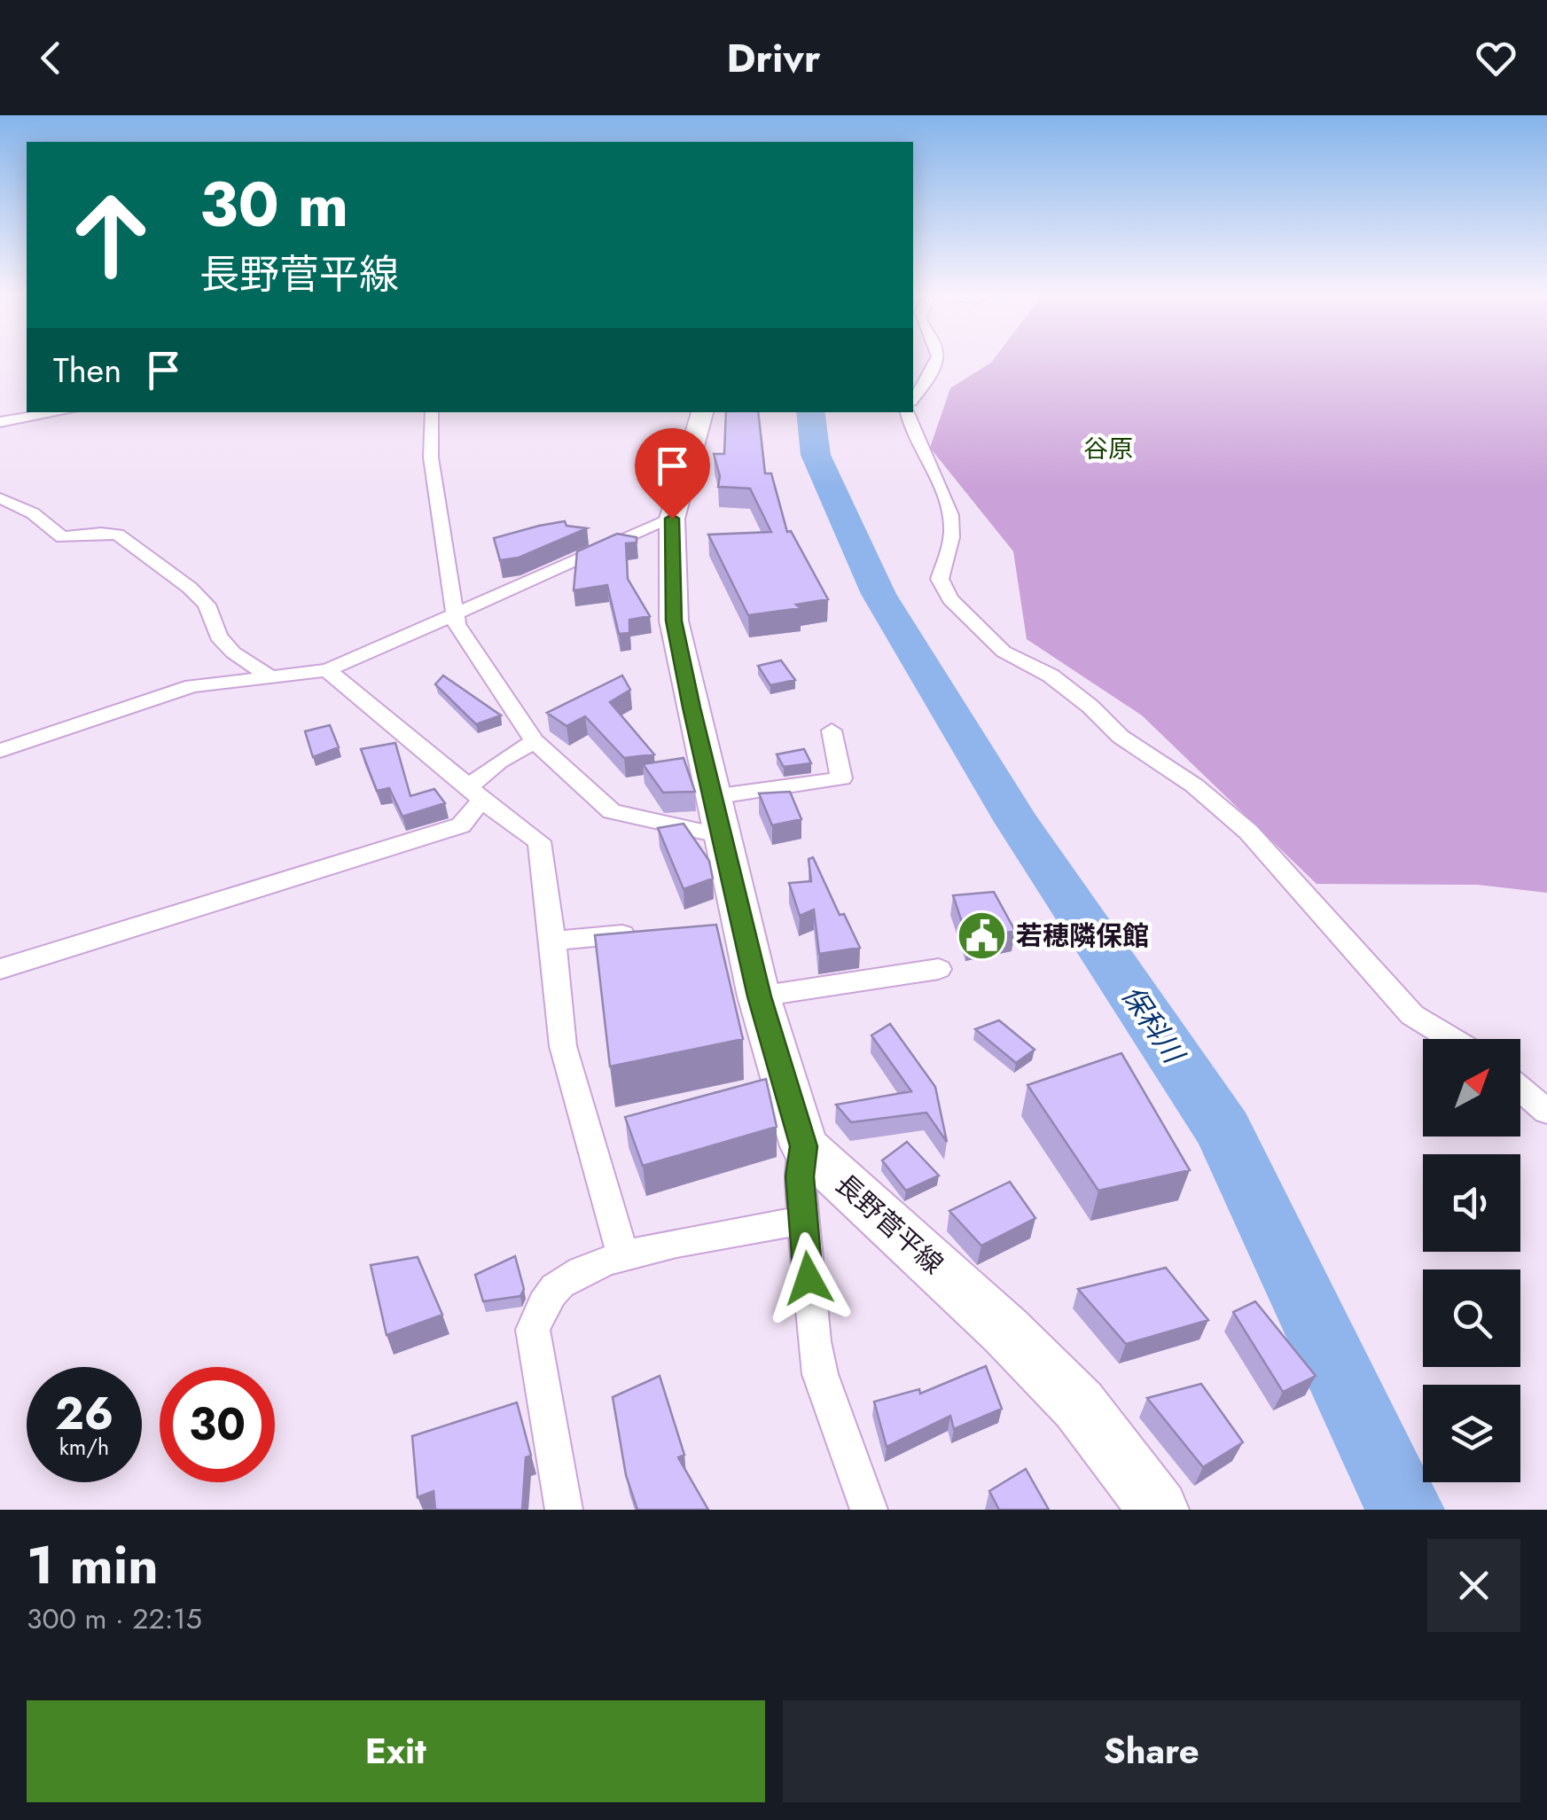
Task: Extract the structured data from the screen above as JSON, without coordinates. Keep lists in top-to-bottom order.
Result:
{
  "streets": {
    "main road": ["長野菅平線"]
  },
  "districts": ["谷原"],
  "water": ["保科川"],
  "places": {
    "public building": ["若穂隣保館"]
  },
  "north": "top right",
  "page": {
    "header": "Drivr",
    "turn": ["30 m", "長野菅平線"],
    "then": "Then",
    "speed": "26 km/h",
    "limit": "30",
    "heading": ["1 min", "300 m · 22:15"],
    "buttons": ["Exit", "Share"]
  }
}
